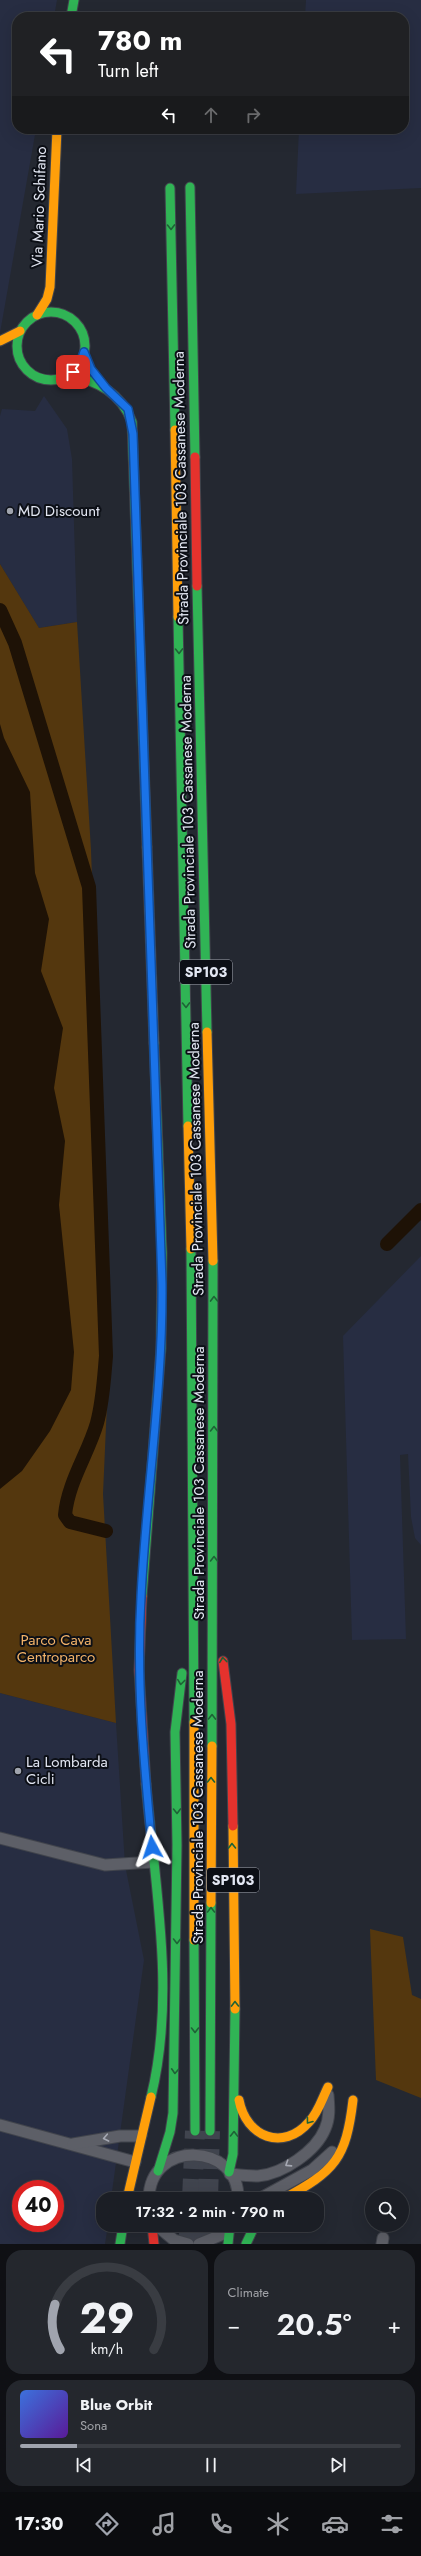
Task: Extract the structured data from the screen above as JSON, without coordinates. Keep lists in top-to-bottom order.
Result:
{
  "streets": {
    "main road": ["Via Mario Schifano", "Strada Provinciale 103 Cassanese Moderna", "SP103"]
  },
  "crossings": [
    ["Strada Provinciale 103 Cassanese Moderna", "SP103"]
  ],
  "parks": ["Parco Cava Centroparco"],
  "places": ["MD Discount", "La Lombarda Cicli"],
  "page": {
    "turn": ["780 m", "Turn left"],
    "limit": "40",
    "trip": "17:32 · 2 min · 790 m",
    "tile": "Climate",
    "heat": ["−", "20.5°", "+"],
    "song": ["Blue Orbit", "Sona"],
    "tabs": "17:30",
    "gauge": ["29", "km/h"]
  }
}
